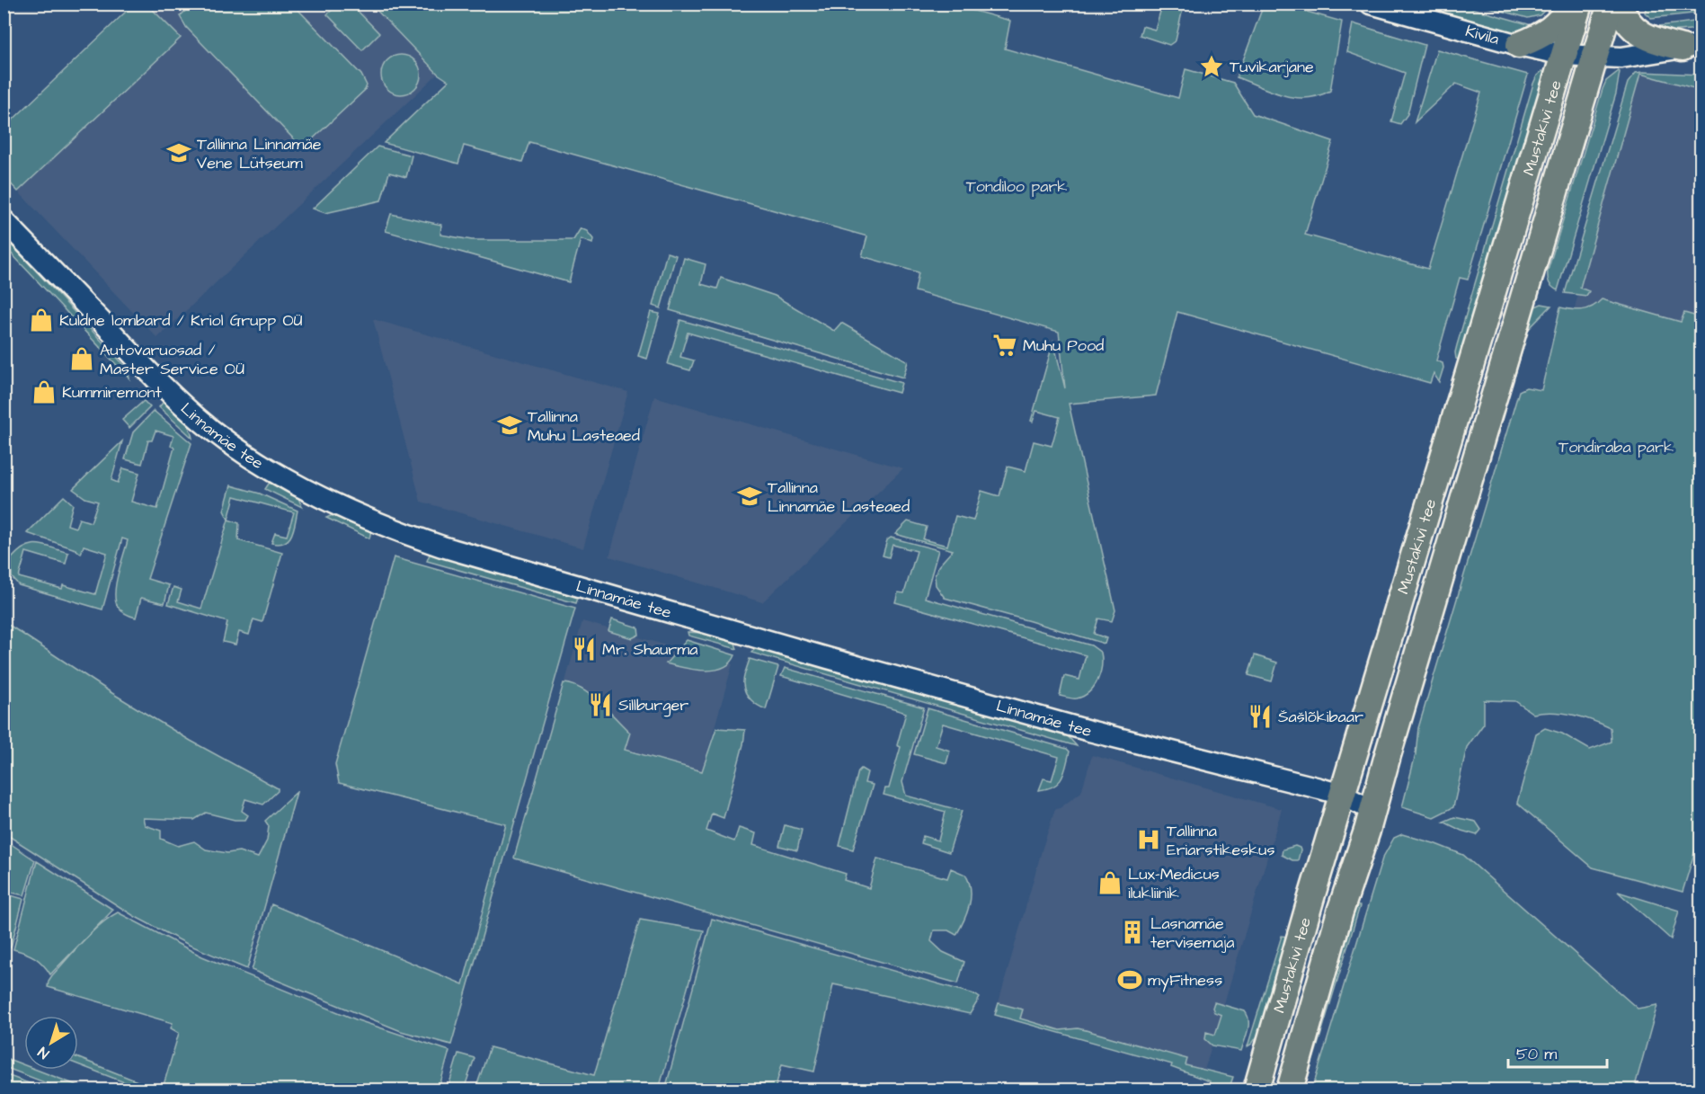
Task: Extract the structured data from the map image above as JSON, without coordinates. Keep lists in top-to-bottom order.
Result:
{
  "streets": {
    "main road": ["Mustakivi tee"],
    "street": ["Kivila", "Linnamäe tee"]
  },
  "crossings": [
    ["Kivila", "Mustakivi tee"],
    ["Mustakivi tee", "Linnamäe tee"]
  ],
  "parks": ["Tondiloo park", "Tondiraba park"],
  "places": {
    "place": ["Tuvikarjane"],
    "school or university": ["Tallinna Linnamäe Vene Lütseum", "Tallinna Muhu Lasteaed", "Tallinna Linnamäe Lasteaed"],
    "shop": [
      "Kuldne lombard / Kriol Grupp OÜ",
      "Autovaruosad / Master Service OÜ",
      "Kummiremont",
      "Lux-Medicus ilukliinik"
    ],
    "supermarket": ["Muhu Pood"],
    "restaurant": ["Mr. Shaurma", "Sillburger", "Šašlõkibaar"],
    "hospital": ["Tallinna Eriarstikeskus"],
    "building": ["Lasnamäe tervisemaja"],
    "sports": ["myFitness"]
  },
  "scale_bar": "50 m",
  "north": "bottom left"
}
